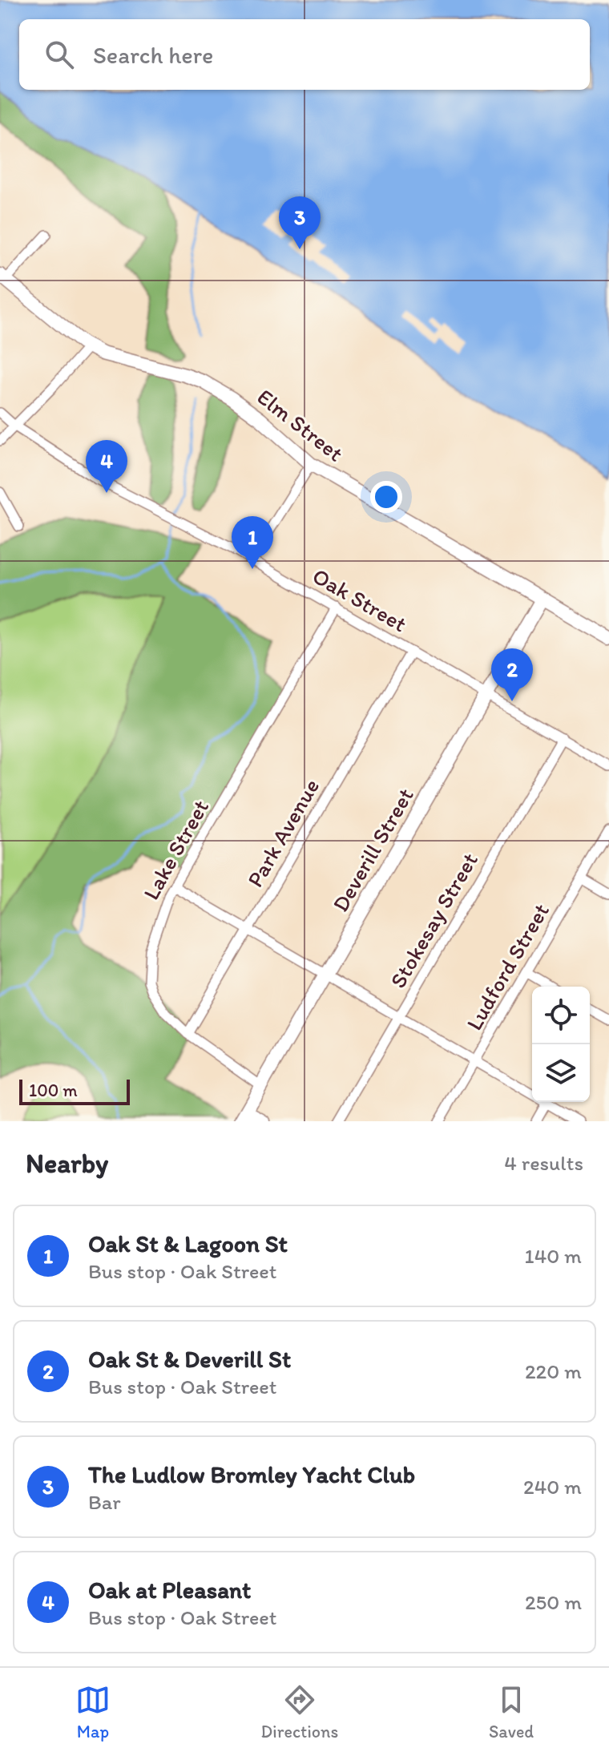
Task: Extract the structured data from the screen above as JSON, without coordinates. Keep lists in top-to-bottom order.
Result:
{
  "streets": {
    "main road": ["Elm Street", "Deverill Street"],
    "street": [
      "Oak Street",
      "Park Avenue",
      "Lake Street",
      "Stokesay Street",
      "Ludford Street"
    ]
  },
  "crossings": [
    ["Elm Street", "Deverill Street"],
    ["Oak Street", "Park Avenue"],
    ["Oak Street", "Lake Street"],
    ["Oak Street", "Deverill Street"],
    ["Oak Street", "Stokesay Street"],
    ["Park Avenue", "Lake Street"],
    ["Lake Street", "Deverill Street"]
  ],
  "scale_bar": "100 m",
  "page": {
    "search": "Search here",
    "pins": [
      "3",
      "4",
      "1",
      "2"
    ],
    "scale": "100 m",
    "heading": ["Nearby", "4 results"],
    "list": [
      {
        "mark": "1",
        "name": "Oak St & Lagoon St",
        "note": "Bus stop · Oak Street",
        "value": "140 m"
      },
      {
        "mark": "2",
        "name": "Oak St & Deverill St",
        "note": "Bus stop · Oak Street",
        "value": "220 m"
      },
      {
        "mark": "3",
        "name": "The Ludlow Bromley Yacht Club",
        "note": "Bar",
        "value": "240 m"
      },
      {
        "mark": "4",
        "name": "Oak at Pleasant",
        "note": "Bus stop · Oak Street",
        "value": "250 m"
      }
    ],
    "nav": ["Map", "Directions", "Saved"]
  }
}
